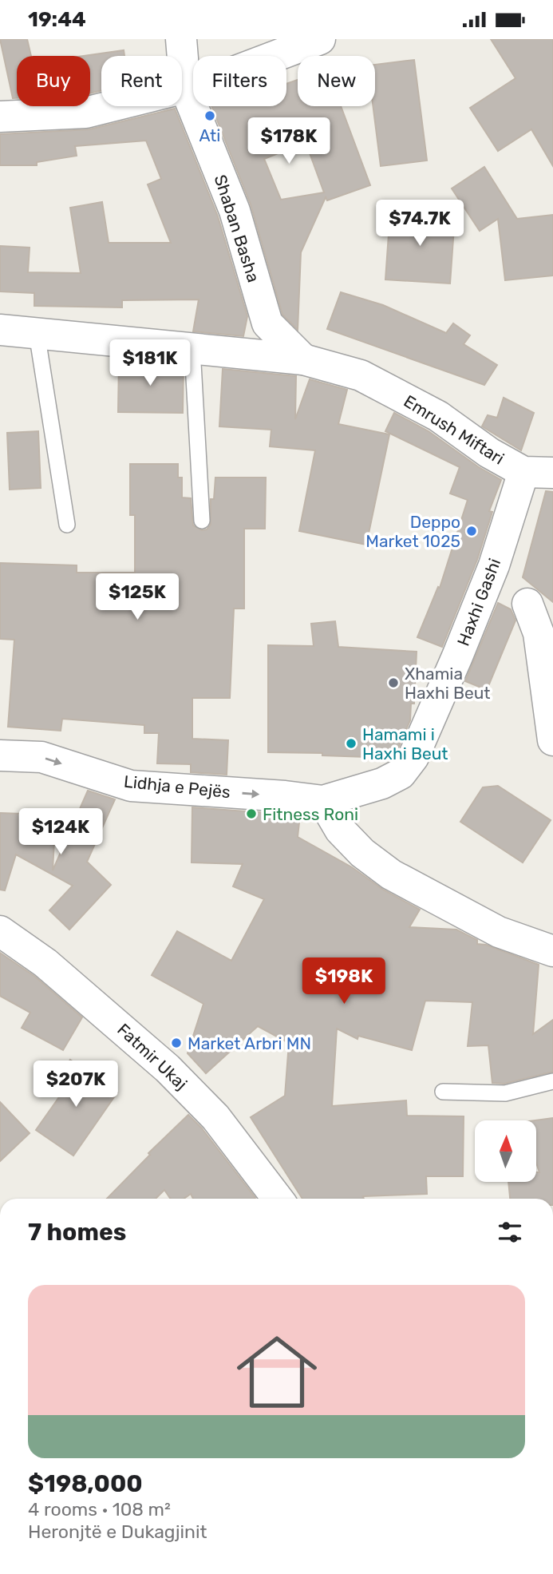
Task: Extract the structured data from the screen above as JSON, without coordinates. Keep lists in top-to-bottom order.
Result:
{
  "streets": {
    "street": [
      "Shaban Basha",
      "Emrush Miftari",
      "Haxhi Gashi",
      "Lidhja e Pejës",
      "Fatmir Ukaj"
    ]
  },
  "crossings": [
    ["Shaban Basha", "Emrush Miftari"],
    ["Emrush Miftari", "Haxhi Gashi"],
    ["Haxhi Gashi", "Lidhja e Pejës"]
  ],
  "one_way": ["Lidhja e Pejës"],
  "places": [
    "Ati",
    "Deppo Market 1025",
    "Xhamia Haxhi Beut",
    "Hamami i Haxhi Beut",
    "Fitness Roni",
    "Market Arbri MN"
  ],
  "north": "top",
  "page": {
    "status": "19:44",
    "chip": [
      "Buy",
      "Rent",
      "Filters",
      "New"
    ],
    "price": [
      "$178K",
      "$74.7K",
      "$181K",
      "$125K",
      "$124K",
      "$198K",
      "$207K"
    ],
    "heading": "7 homes",
    "list": [
      {
        "name": "$198,000",
        "note": "4 rooms · 108 m² · Heronjtë e Dukagjinit"
      }
    ]
  }
}
